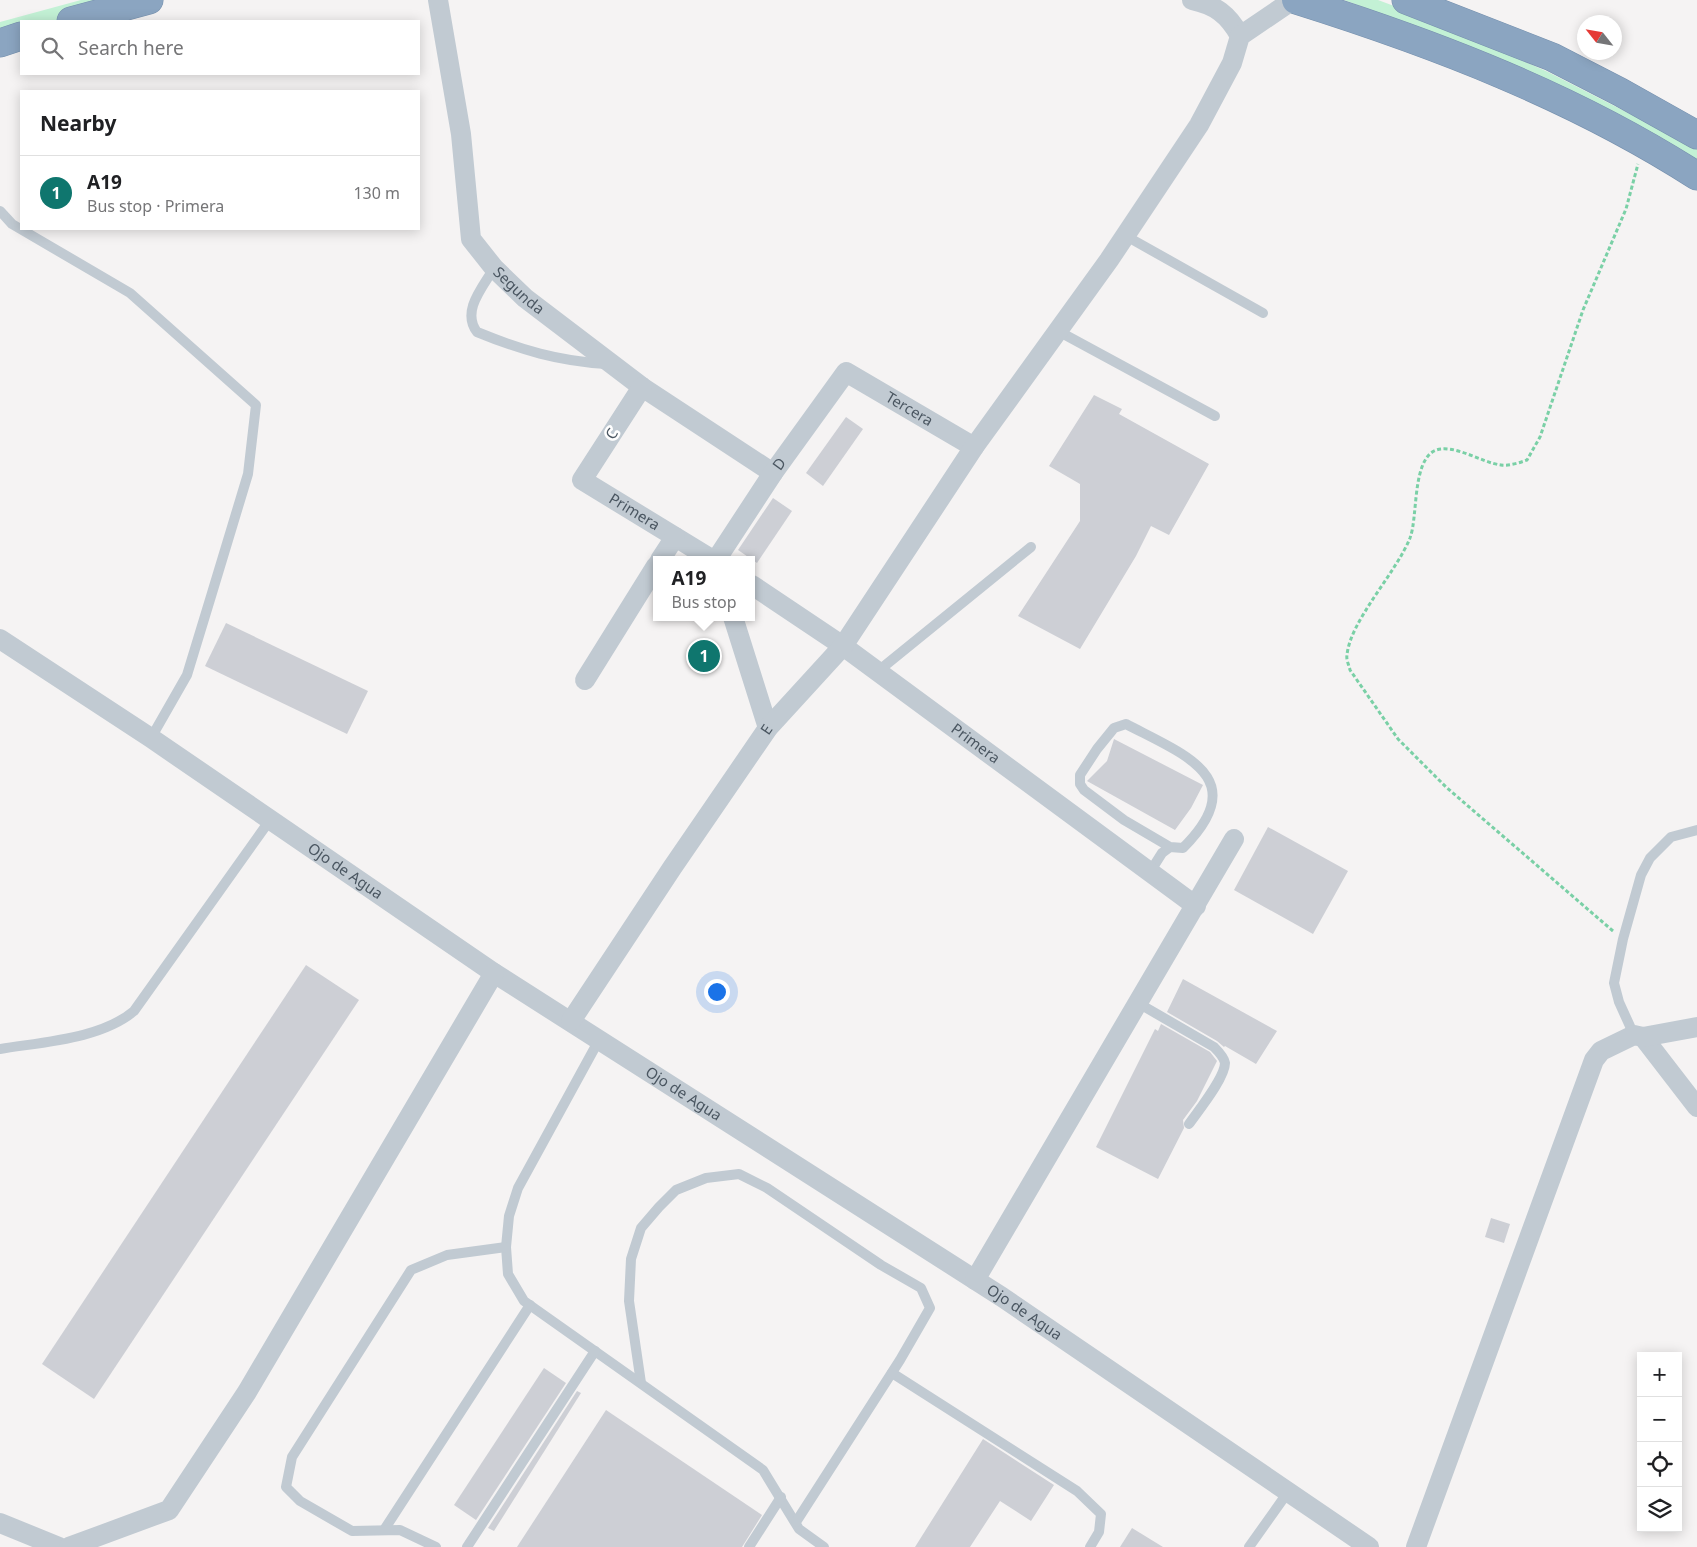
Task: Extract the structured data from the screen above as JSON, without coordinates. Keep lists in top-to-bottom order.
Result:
{
  "streets": {
    "street": [
      "Segunda",
      "Tercera",
      "C",
      "D",
      "Primera",
      "E",
      "Ojo de Agua"
    ]
  },
  "crossings": [
    ["Segunda", "C"],
    ["Segunda", "D"],
    ["Tercera", "D"],
    ["Tercera", "E"],
    ["C", "Primera"],
    ["Primera", "E"],
    ["E", "Ojo de Agua"]
  ],
  "north": "top left",
  "page": {
    "search": "Search here",
    "heading": "Nearby",
    "list": [
      {
        "mark": "1",
        "name": "A19",
        "note": "Bus stop · Primera",
        "value": "130 m"
      }
    ],
    "popup": ["A19", "Bus stop"],
    "pins": "1",
    "map_buttons": ["+", "−"]
  }
}
